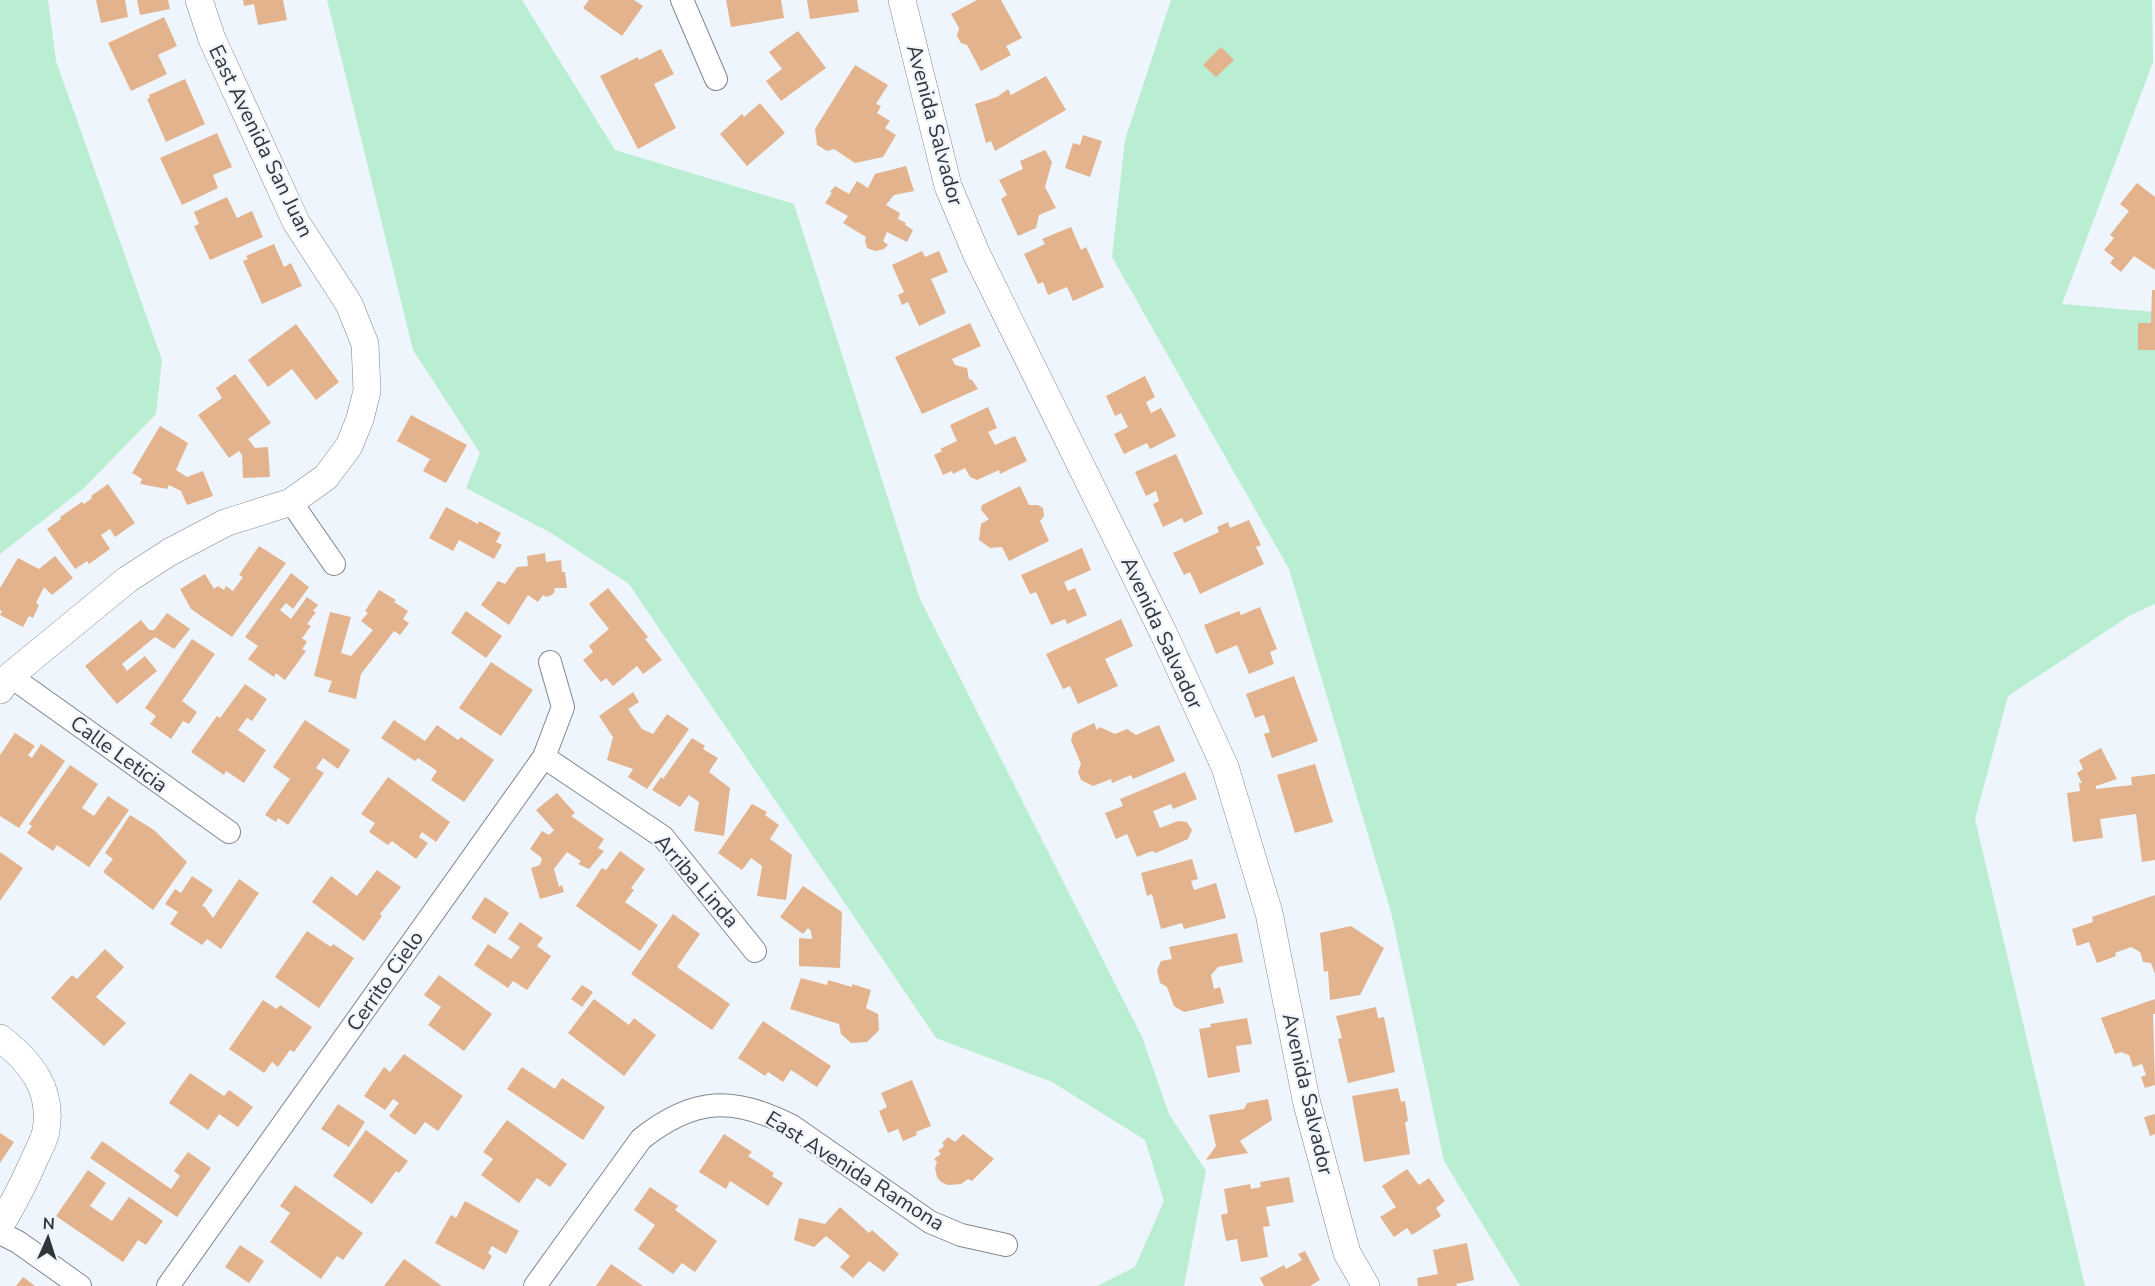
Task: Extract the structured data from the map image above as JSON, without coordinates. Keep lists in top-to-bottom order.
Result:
{
  "streets": {
    "street": [
      "Avenida Salvador",
      "East Avenida San Juan",
      "Calle Leticia",
      "Arriba Linda",
      "Cerrito Cielo",
      "East Avenida Ramona"
    ]
  },
  "crossings": [
    ["East Avenida San Juan", "Calle Leticia"],
    ["Arriba Linda", "Cerrito Cielo"]
  ],
  "north": "top"
}
